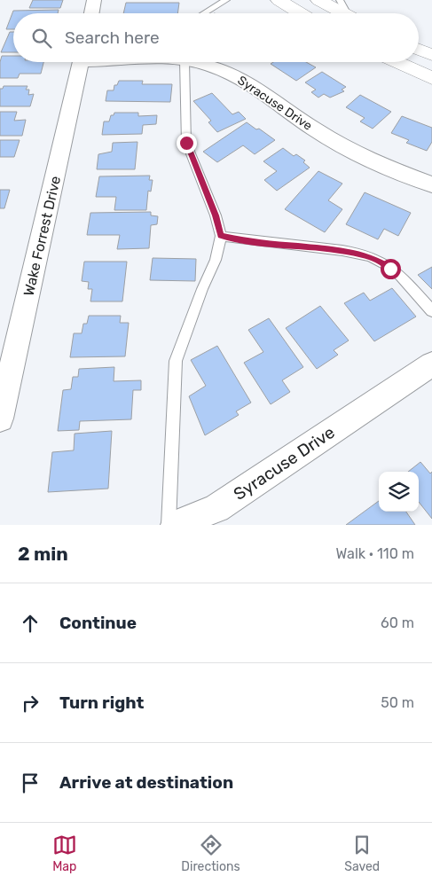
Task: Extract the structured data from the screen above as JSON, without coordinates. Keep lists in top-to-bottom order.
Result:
{
  "streets": {
    "street": ["Syracuse Drive", "Wake Forrest Drive"]
  },
  "page": {
    "search": "Search here",
    "heading": ["2 min", "Walk · 110 m"],
    "list": [
      ["Continue", "60 m"],
      ["Turn right", "50 m"],
      "Arrive at destination"
    ],
    "nav": ["Map", "Directions", "Saved"]
  }
}
